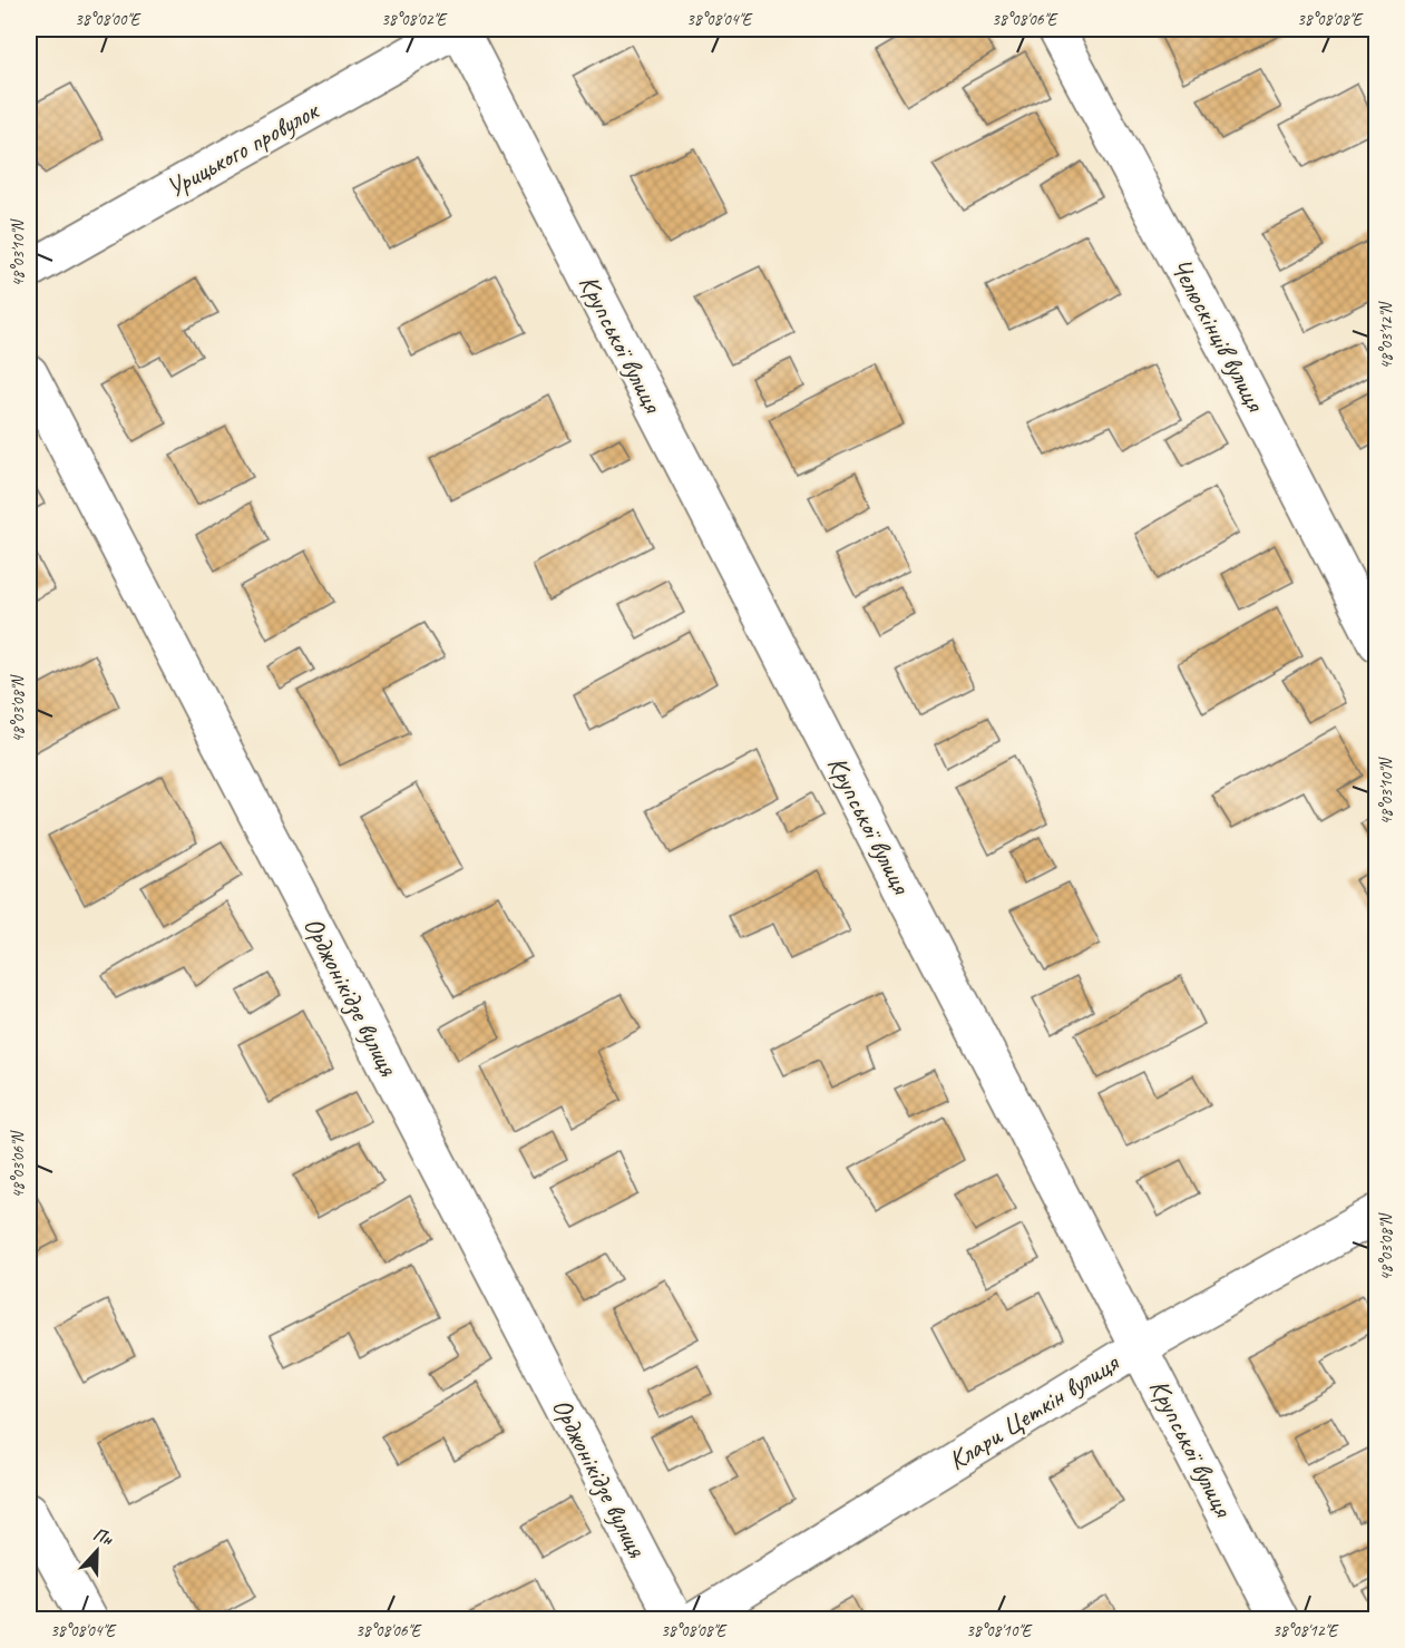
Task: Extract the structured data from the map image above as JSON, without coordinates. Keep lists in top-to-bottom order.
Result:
{
  "streets": {
    "street": [
      "Урицького провулок",
      "Челюскінців вулиця",
      "Крупської вулиця",
      "Орджонікідзе вулиця",
      "Клари Цеткін вулиця"
    ]
  },
  "crossings": [
    ["Урицького провулок", "Крупської вулиця"],
    ["Крупської вулиця", "Клари Цеткін вулиця"]
  ],
  "north": "top",
  "coordinates": [
    "38°08'00\"E",
    "38°08'02\"E",
    "38°08'04\"E",
    "38°08'06\"E",
    "38°08'08\"E",
    "48°03'10\"N",
    "48°03'12\"N",
    "48°03'08\"N",
    "48°03'06\"N",
    "38°08'10\"E",
    "38°08'12\"E"
  ]
}
